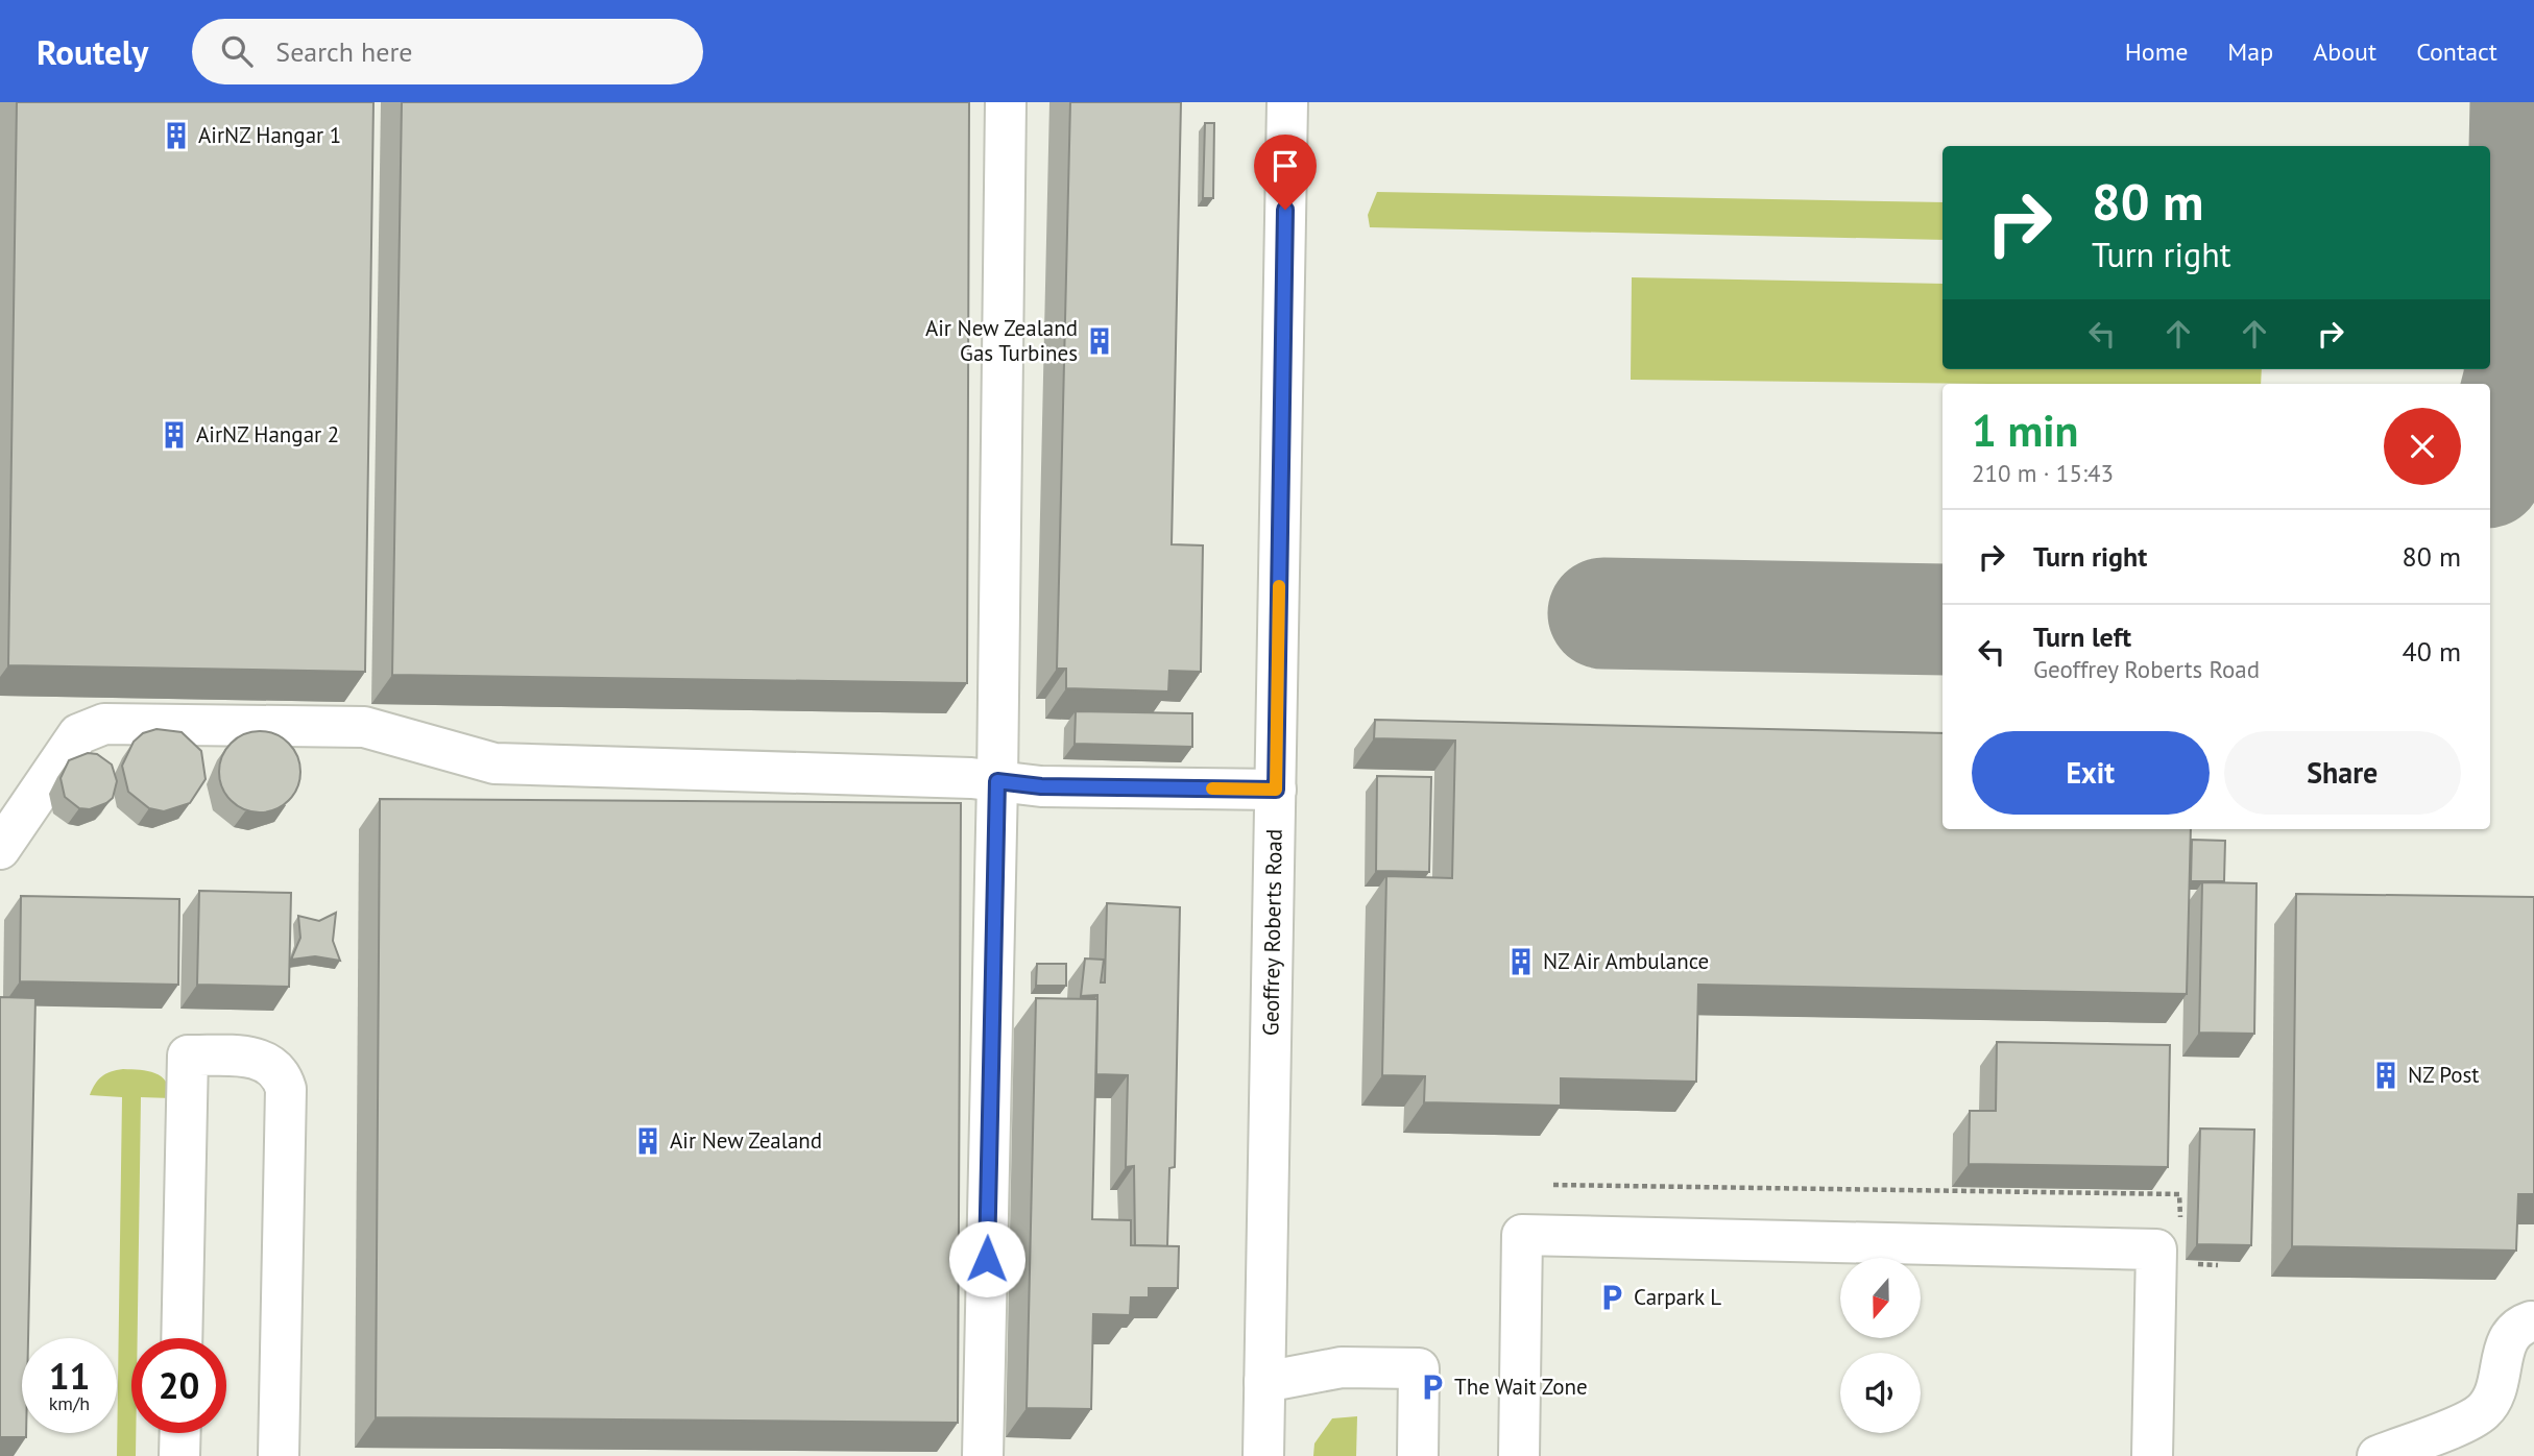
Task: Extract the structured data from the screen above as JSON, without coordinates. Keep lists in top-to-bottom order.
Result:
{
  "streets": {
    "street": ["Geoffrey Roberts Road"]
  },
  "places": {
    "building": [
      "AirNZ Hangar 1",
      "Air New Zealand Gas Turbines",
      "AirNZ Hangar 2",
      "NZ Air Ambulance",
      "NZ Post",
      "Air New Zealand"
    ],
    "parking": ["Carpark L", "The Wait Zone"]
  },
  "north": "bottom",
  "page": {
    "header": "Routely",
    "search": "Search here",
    "nav": [
      "Home",
      "Map",
      "About",
      "Contact"
    ],
    "turn": ["80 m", "Turn right"],
    "heading": ["1 min", "210 m · 15:43"],
    "list": [
      {
        "name": "Turn right",
        "value": "80 m"
      },
      {
        "name": "Turn left",
        "note": "Geoffrey Roberts Road",
        "value": "40 m"
      }
    ],
    "buttons": ["Exit", "Share"],
    "speed": "11 km/h",
    "limit": "20"
  }
}
